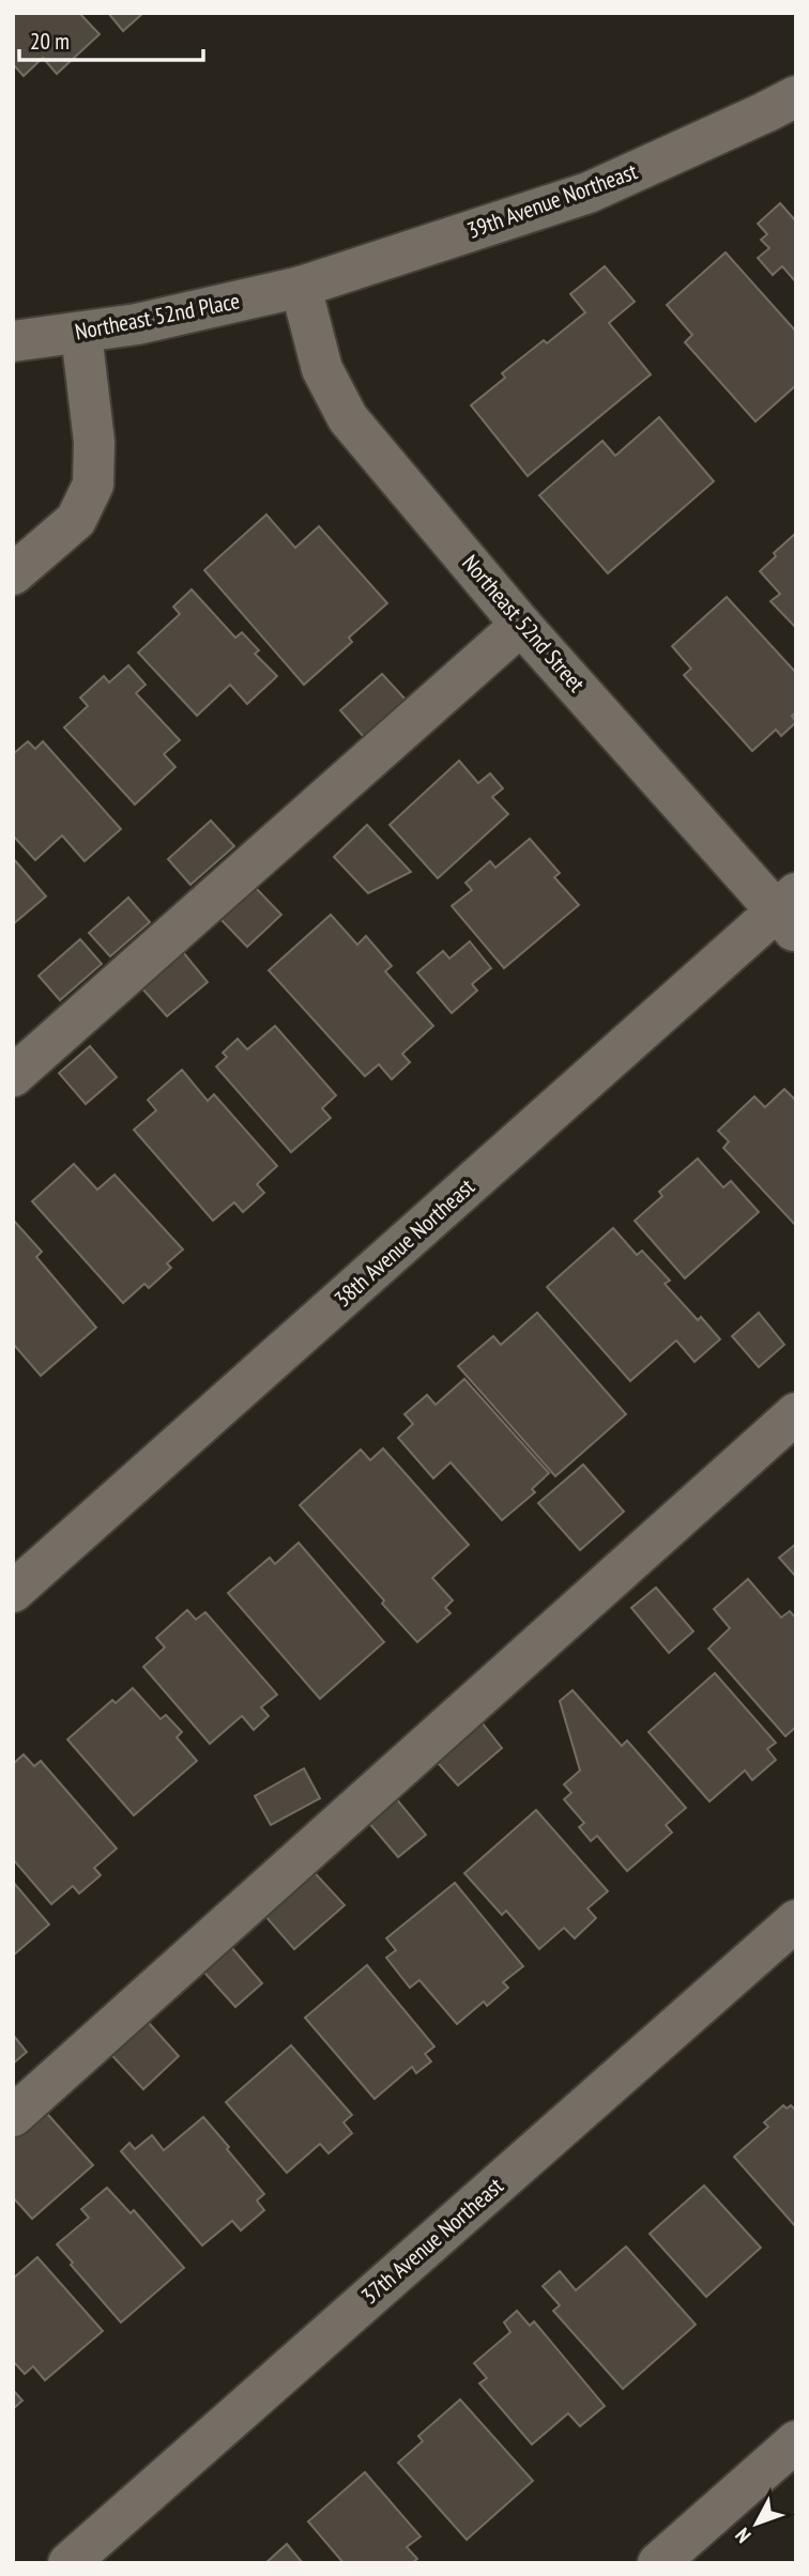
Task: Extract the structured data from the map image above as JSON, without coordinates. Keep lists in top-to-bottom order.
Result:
{
  "streets": {
    "street": [
      "39th Avenue Northeast",
      "Northeast 52nd Place",
      "Northeast 52nd Street",
      "38th Avenue Northeast",
      "37th Avenue Northeast"
    ]
  },
  "crossings": [
    ["39th Avenue Northeast", "Northeast 52nd Place"],
    ["39th Avenue Northeast", "Northeast 52nd Street"],
    ["Northeast 52nd Place", "Northeast 52nd Street"],
    ["Northeast 52nd Street", "38th Avenue Northeast"]
  ],
  "scale_bar": "20 m",
  "north": "bottom left"
}
